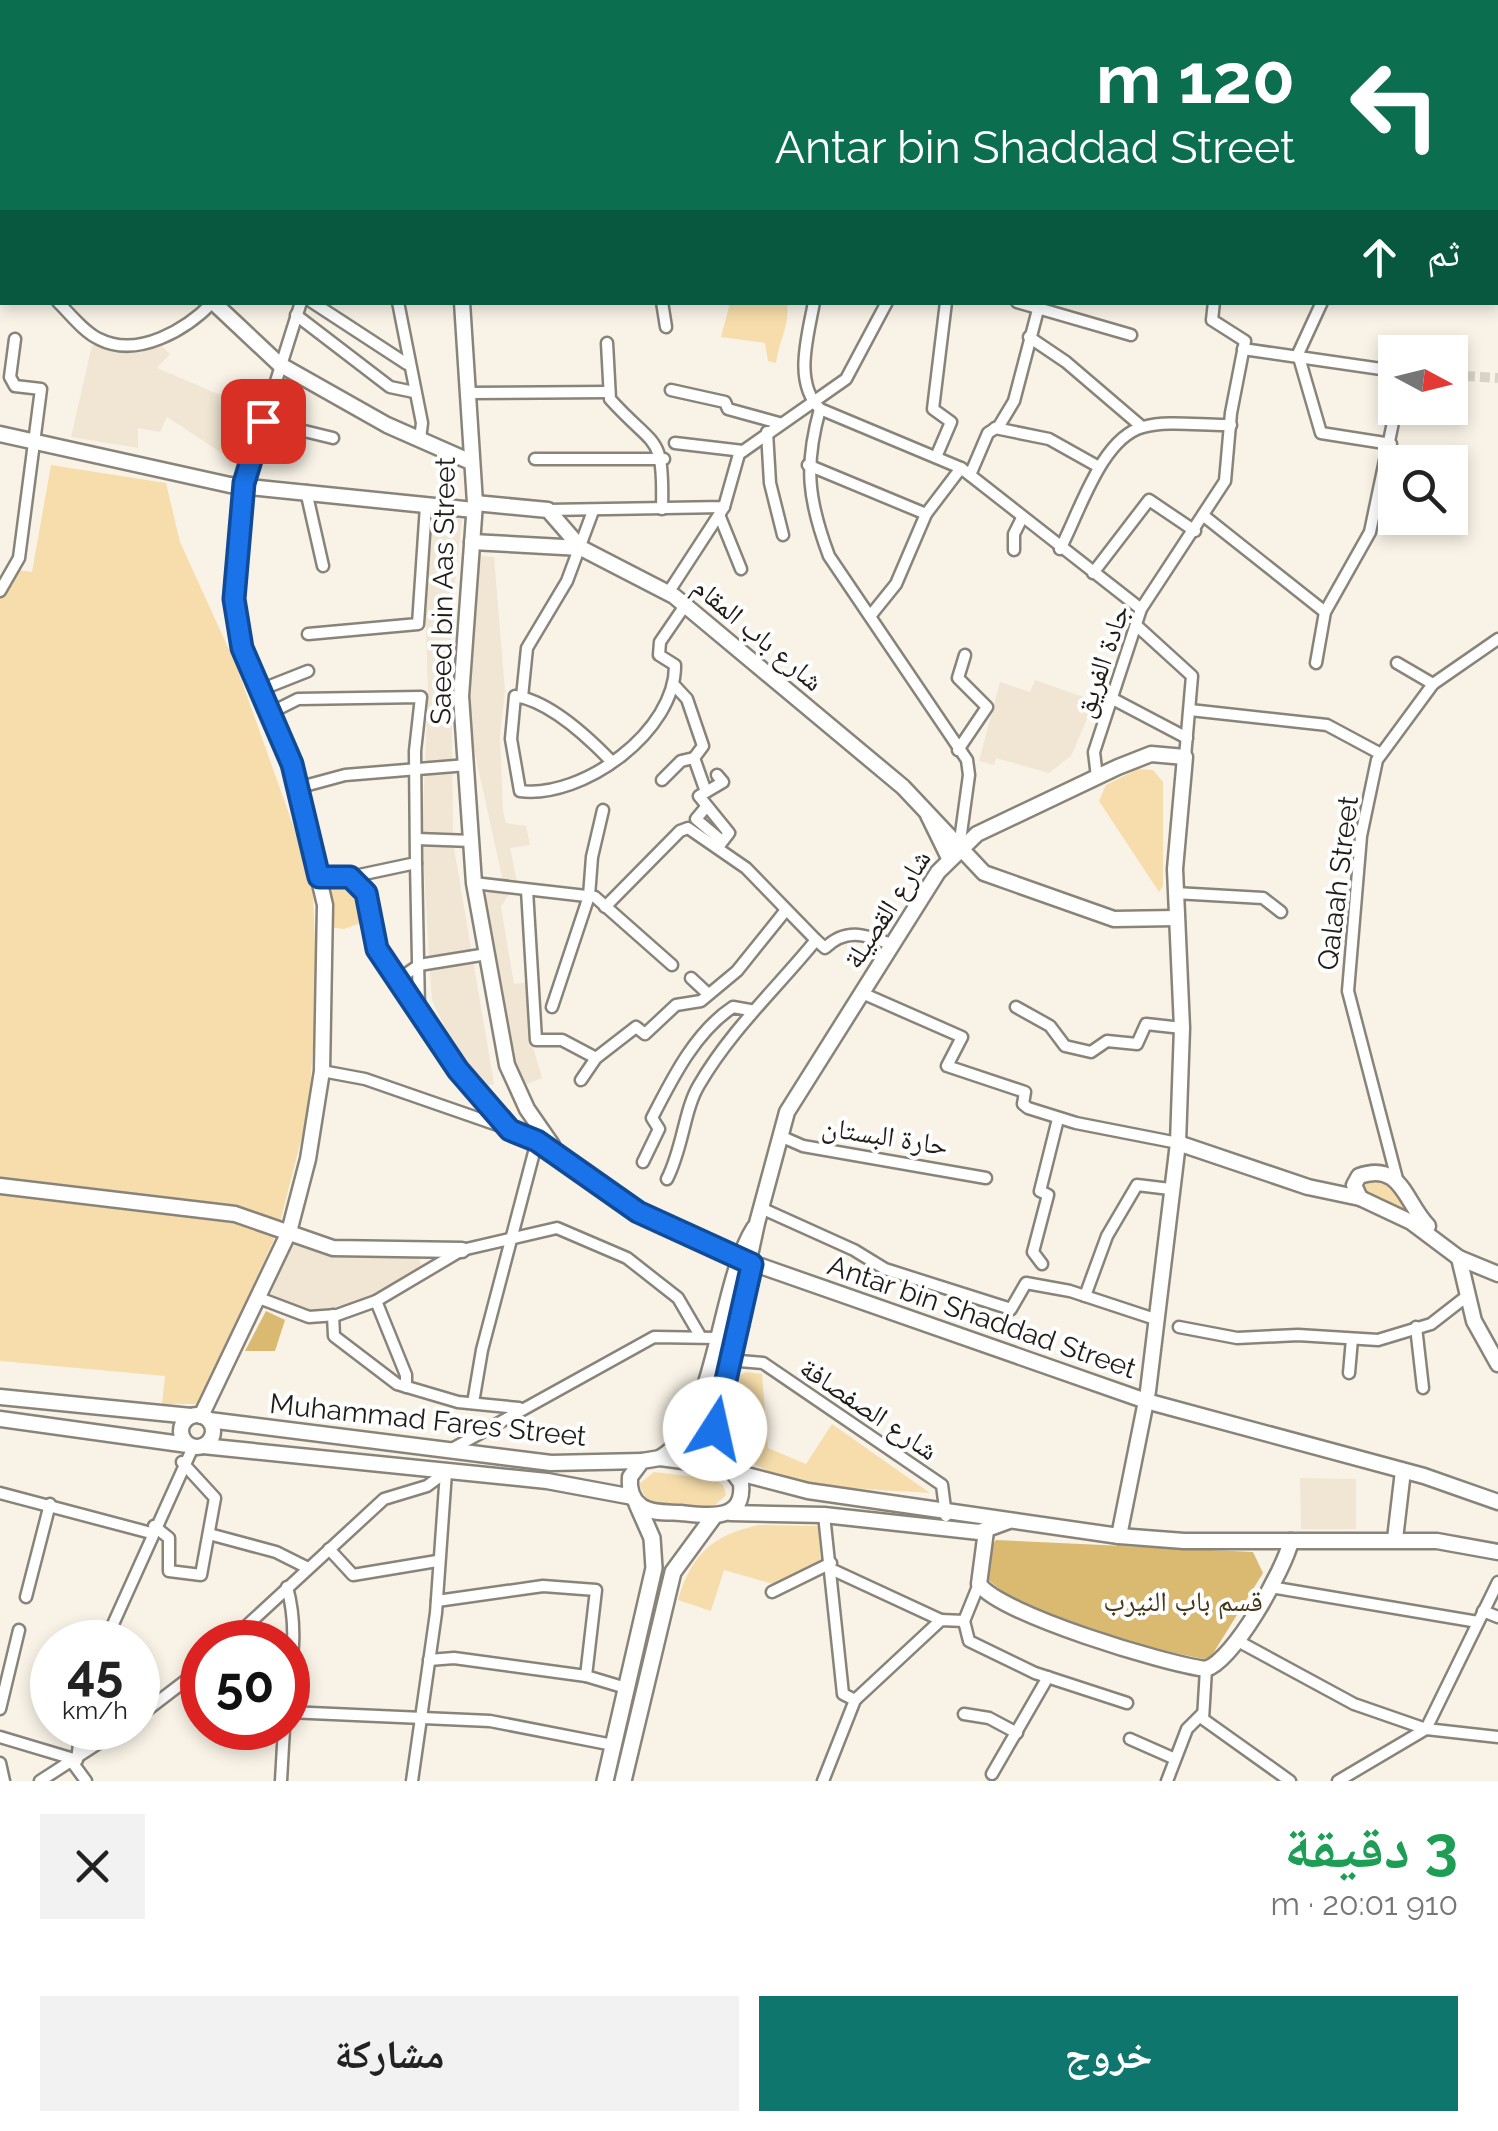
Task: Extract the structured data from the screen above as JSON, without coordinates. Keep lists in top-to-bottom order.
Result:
{
  "streets": {
    "main road": [
      "Saeed bin Aas Street",
      "شارع باب المقام",
      "شارع القصيلة",
      "Antar bin Shaddad Street",
      "Muhammad Fares Street"
    ],
    "street": [
      "جادة الفريق",
      "Qalaah Street",
      "حارة البستان",
      "شارع الصفصافة"
    ]
  },
  "crossings": [
    ["Saeed bin Aas Street", "شارع باب المقام"],
    ["Saeed bin Aas Street", "Antar bin Shaddad Street"],
    ["شارع باب المقام", "شارع القصيلة"],
    ["جادة الفريق", "شارع القصيلة"],
    ["شارع القصيلة", "حارة البستان"],
    ["شارع القصيلة", "Antar bin Shaddad Street"],
    ["شارع الصفصافة", "Muhammad Fares Street"]
  ],
  "parks": ["قسم باب النيرب"],
  "north": "right",
  "page": {
    "turn": ["120 m", "Antar bin Shaddad Street"],
    "then": "ثم",
    "speed": "45 km/h",
    "limit": "50",
    "heading": ["3 دقيقة", "910 m · 20:01"],
    "buttons": ["خروج", "مشاركة"]
  }
}
